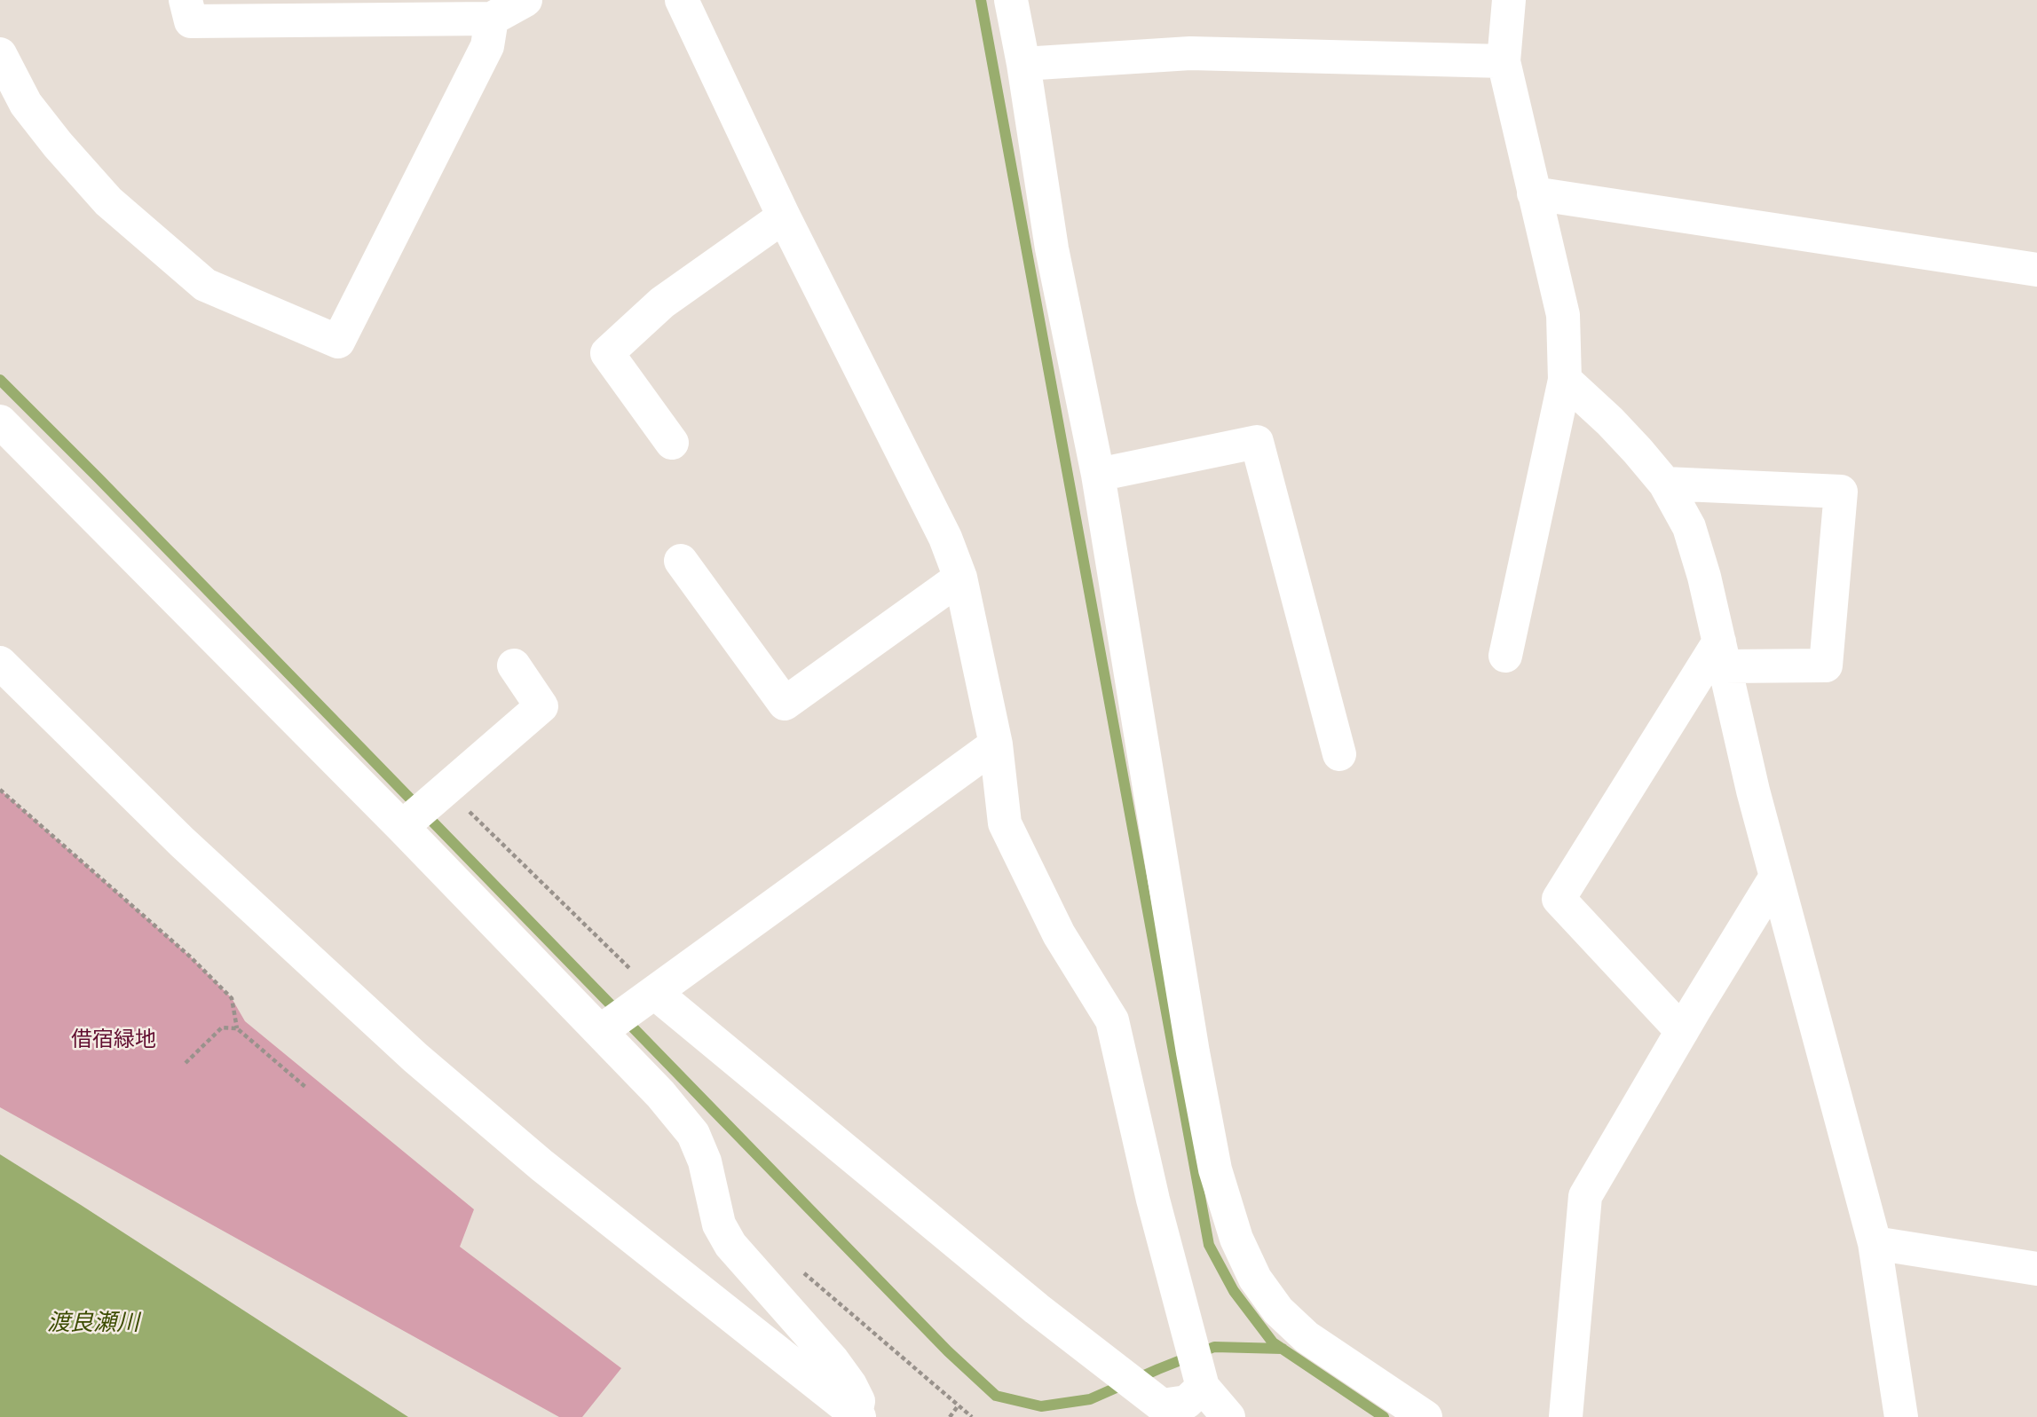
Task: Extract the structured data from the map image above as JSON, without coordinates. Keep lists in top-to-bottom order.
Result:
{
  "water": ["渡良瀬川"],
  "parks": ["借宿緑地"]
}
